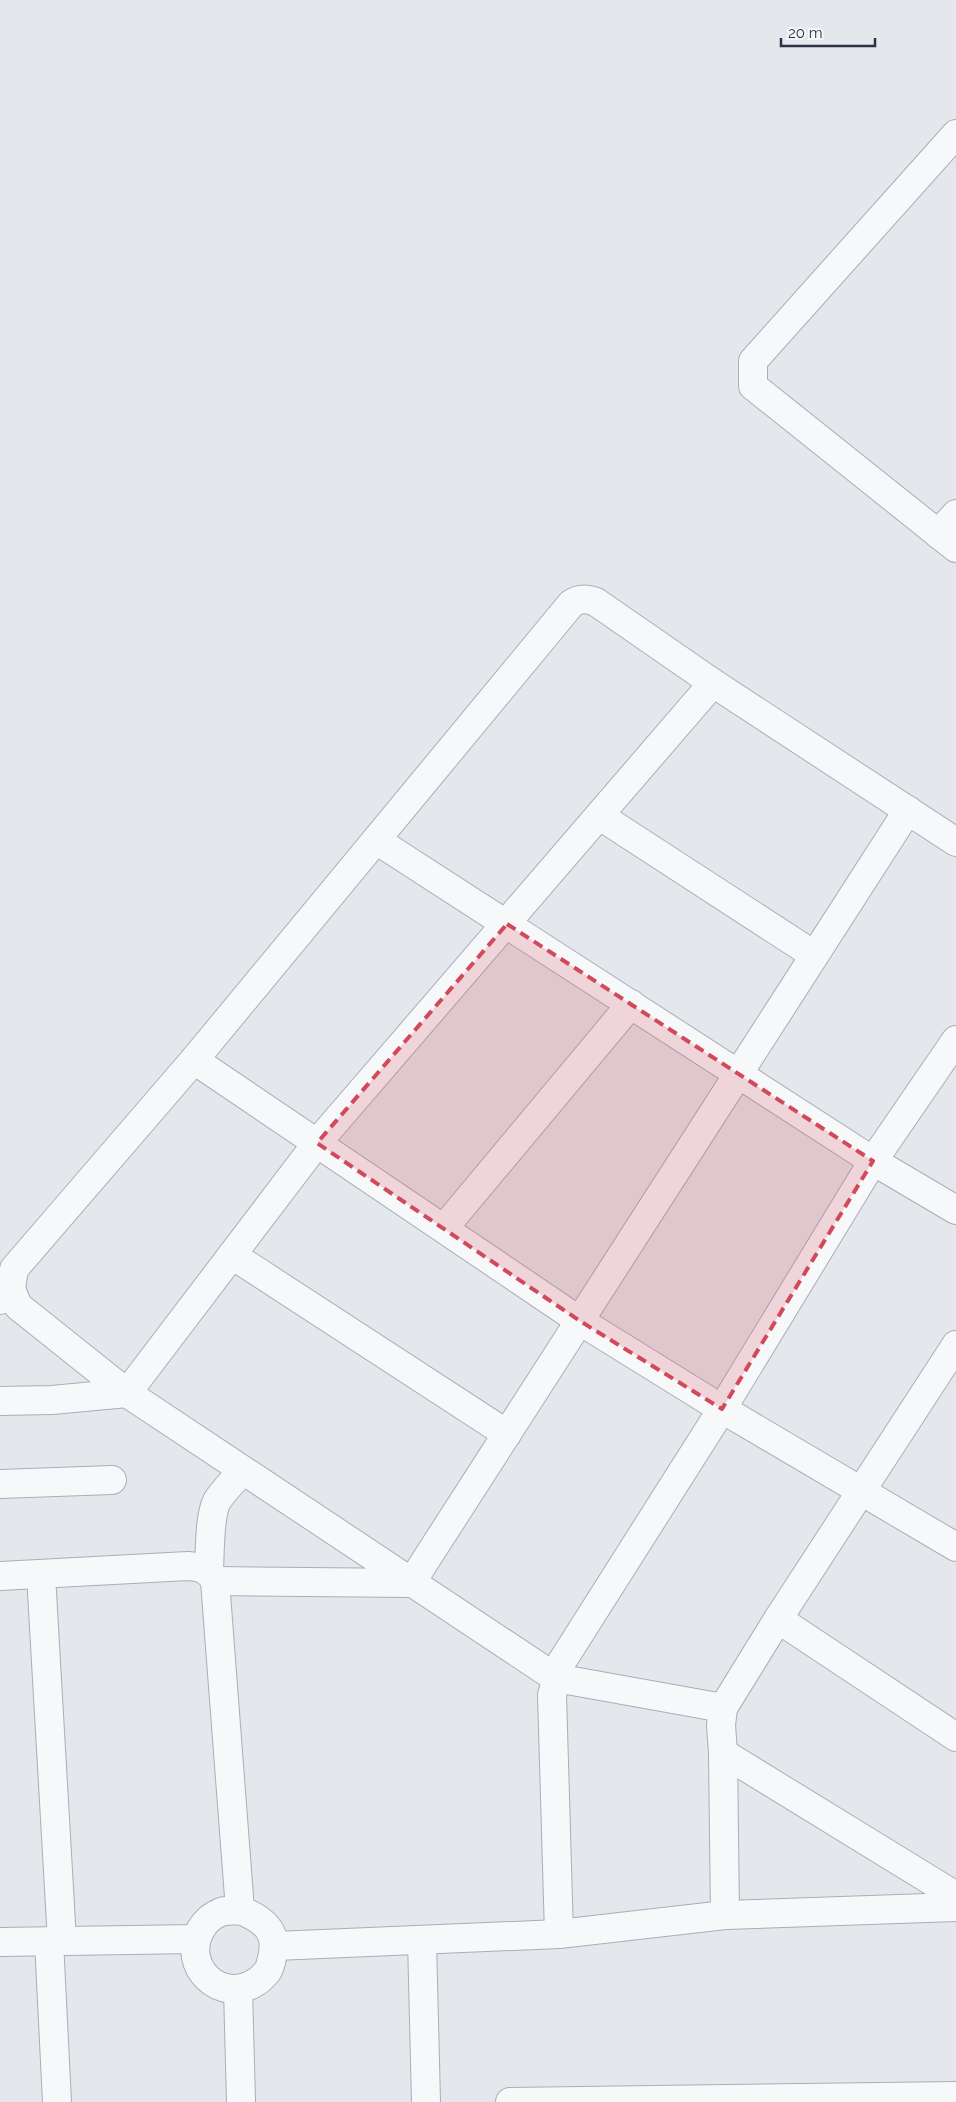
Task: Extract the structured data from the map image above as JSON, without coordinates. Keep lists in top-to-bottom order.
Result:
{
  "scale_bar": "20 m"
}
